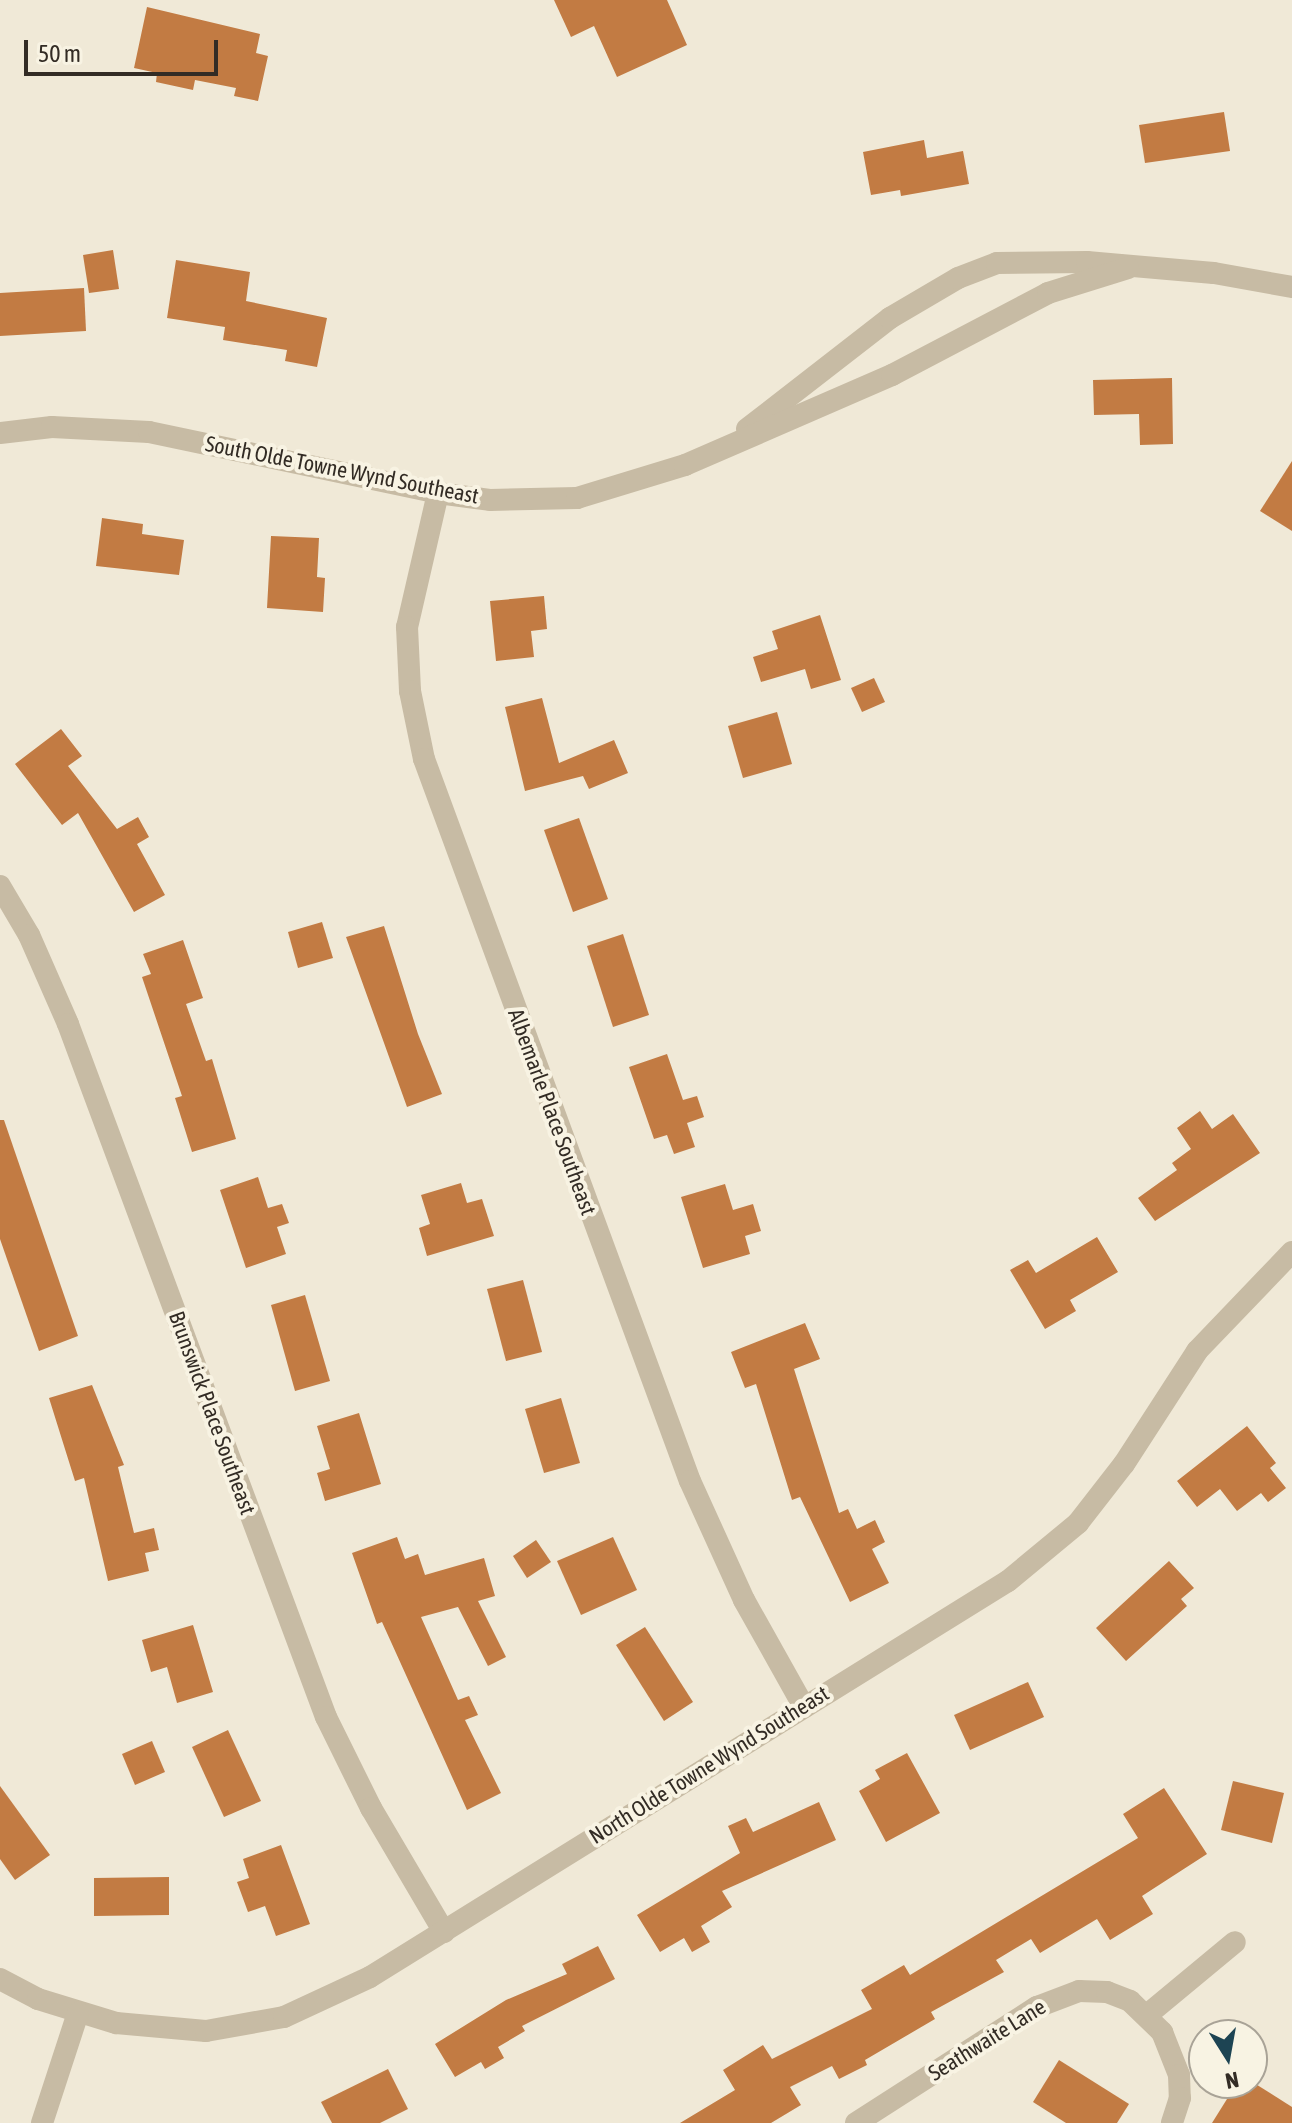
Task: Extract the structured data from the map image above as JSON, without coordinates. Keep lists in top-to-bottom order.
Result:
{
  "streets": {
    "street": [
      "South Olde Towne Wynd Southeast",
      "Albemarle Place Southeast",
      "Brunswick Place Southeast",
      "North Olde Towne Wynd Southeast",
      "Seathwaite Lane"
    ]
  },
  "crossings": [
    ["South Olde Towne Wynd Southeast", "Albemarle Place Southeast"],
    ["Albemarle Place Southeast", "North Olde Towne Wynd Southeast"],
    ["Brunswick Place Southeast", "North Olde Towne Wynd Southeast"]
  ],
  "scale_bar": "50 m",
  "north": "bottom"
}
